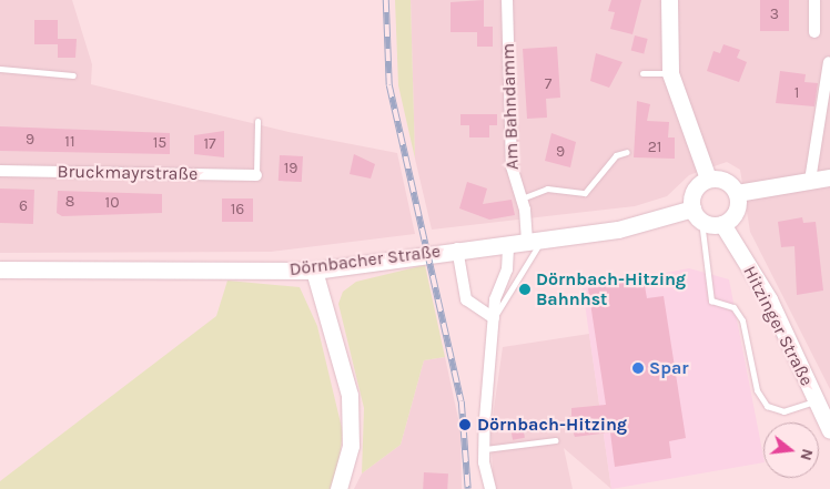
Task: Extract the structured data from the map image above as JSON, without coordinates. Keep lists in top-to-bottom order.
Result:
{
  "streets": {
    "street": [
      "Am Bahndamm",
      "Bruckmayrstraße",
      "Dörnbacher Straße",
      "Hitzinger Straße"
    ]
  },
  "crossings": [
    ["Am Bahndamm", "Dörnbacher Straße"],
    ["Dörnbacher Straße", "Hitzinger Straße"]
  ],
  "places": ["Dörnbach-Hitzing Bahnhst", "Spar", "Dörnbach-Hitzing"],
  "house_numbers": [
    "3",
    "7",
    "1",
    "9",
    "11",
    "15",
    "17",
    "21",
    "9",
    "19",
    "8",
    "10",
    "6",
    "16"
  ],
  "north": "right"
}
